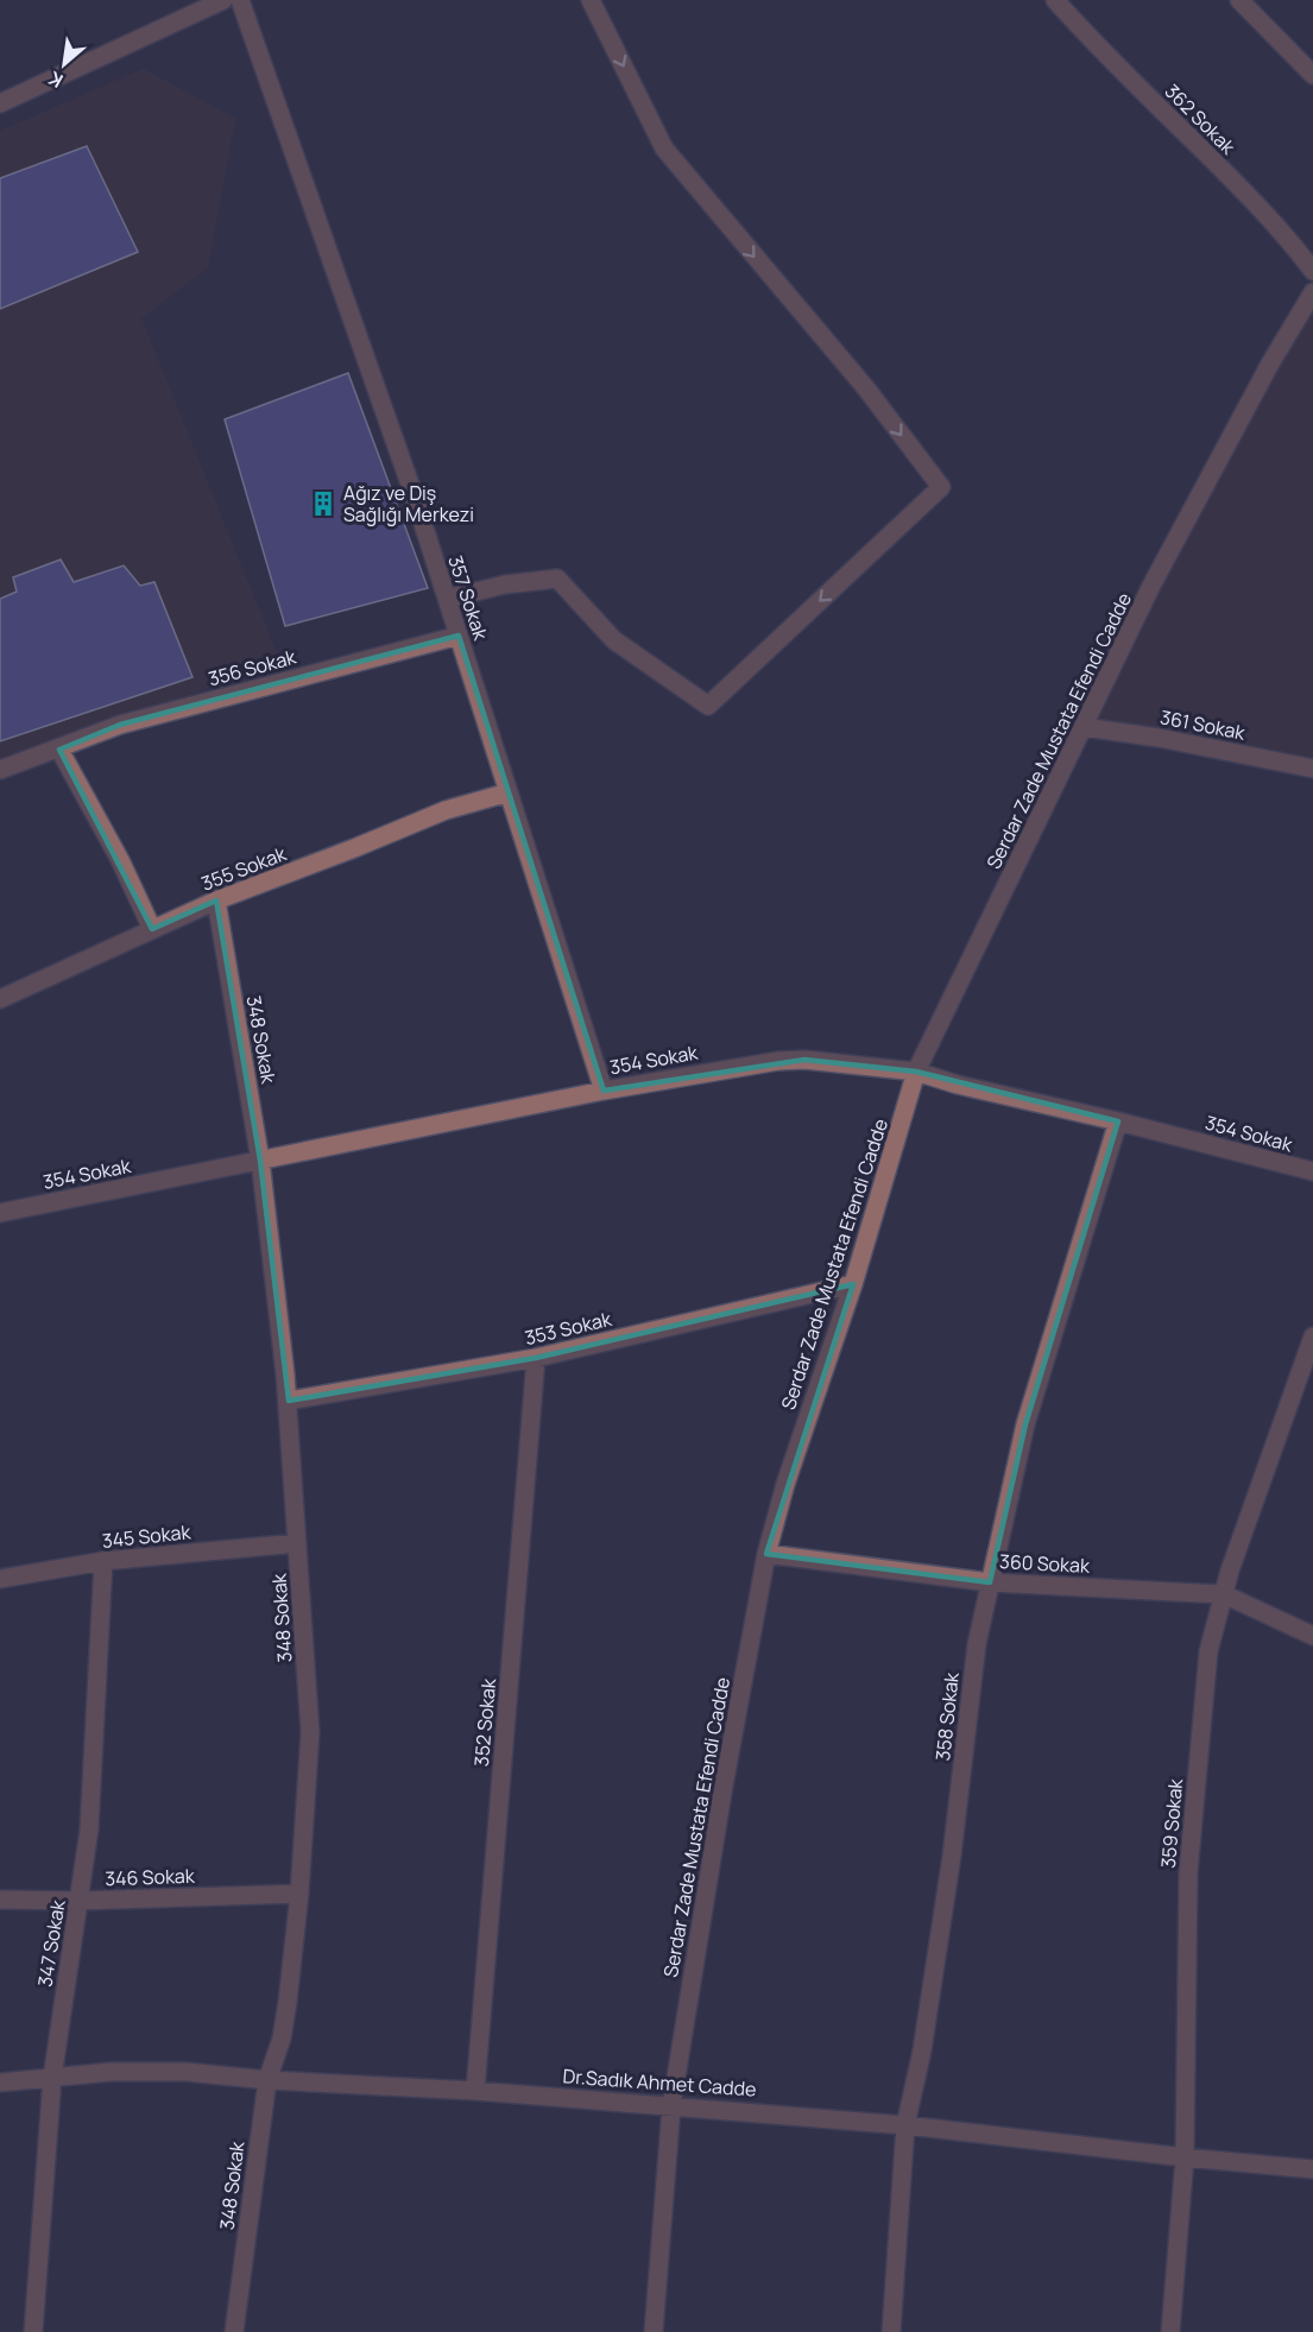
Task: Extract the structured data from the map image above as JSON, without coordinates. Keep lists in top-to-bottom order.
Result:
{
  "streets": {
    "street": [
      "362 Sokak",
      "357 Sokak",
      "356 Sokak",
      "361 Sokak",
      "Serdar Zade Mustata Efendi Cadde",
      "355 Sokak",
      "348 Sokak",
      "354 Sokak",
      "353 Sokak",
      "345 Sokak",
      "360 Sokak",
      "358 Sokak",
      "352 Sokak",
      "359 Sokak",
      "346 Sokak",
      "347 Sokak",
      "Dr.Sadık Ahmet Cadde"
    ]
  },
  "crossings": [
    ["357 Sokak", "356 Sokak"],
    ["357 Sokak", "355 Sokak"],
    ["357 Sokak", "354 Sokak"],
    ["361 Sokak", "Serdar Zade Mustata Efendi Cadde"],
    ["Serdar Zade Mustata Efendi Cadde", "354 Sokak"],
    ["Serdar Zade Mustata Efendi Cadde", "353 Sokak"],
    ["Serdar Zade Mustata Efendi Cadde", "360 Sokak"],
    ["Serdar Zade Mustata Efendi Cadde", "Dr.Sadık Ahmet Cadde"],
    ["355 Sokak", "348 Sokak"],
    ["348 Sokak", "354 Sokak"],
    ["348 Sokak", "353 Sokak"],
    ["348 Sokak", "345 Sokak"],
    ["348 Sokak", "346 Sokak"],
    ["348 Sokak", "Dr.Sadık Ahmet Cadde"],
    ["354 Sokak", "358 Sokak"],
    ["353 Sokak", "352 Sokak"],
    ["345 Sokak", "347 Sokak"],
    ["360 Sokak", "358 Sokak"],
    ["360 Sokak", "359 Sokak"],
    ["358 Sokak", "Dr.Sadık Ahmet Cadde"],
    ["352 Sokak", "Dr.Sadık Ahmet Cadde"],
    ["359 Sokak", "Dr.Sadık Ahmet Cadde"],
    ["346 Sokak", "347 Sokak"],
    ["347 Sokak", "Dr.Sadık Ahmet Cadde"]
  ],
  "places": {
    "building": ["Ağız ve Diş Sağlığı Merkezi"]
  },
  "north": "bottom left"
}
